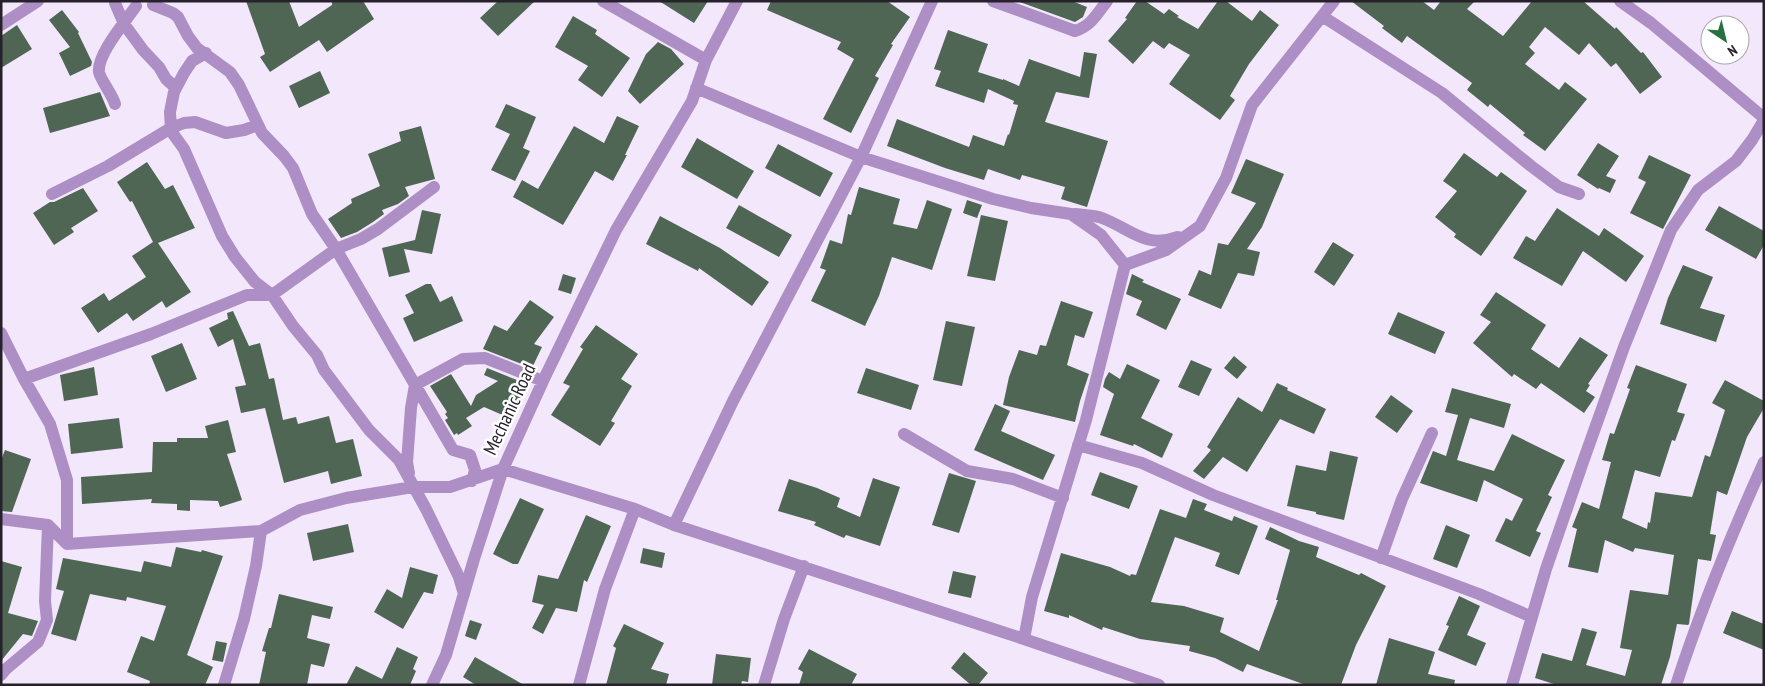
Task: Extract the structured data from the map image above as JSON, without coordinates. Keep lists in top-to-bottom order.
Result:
{
  "streets": {
    "street": ["Mechanic Road"]
  },
  "north": "bottom right"
}
